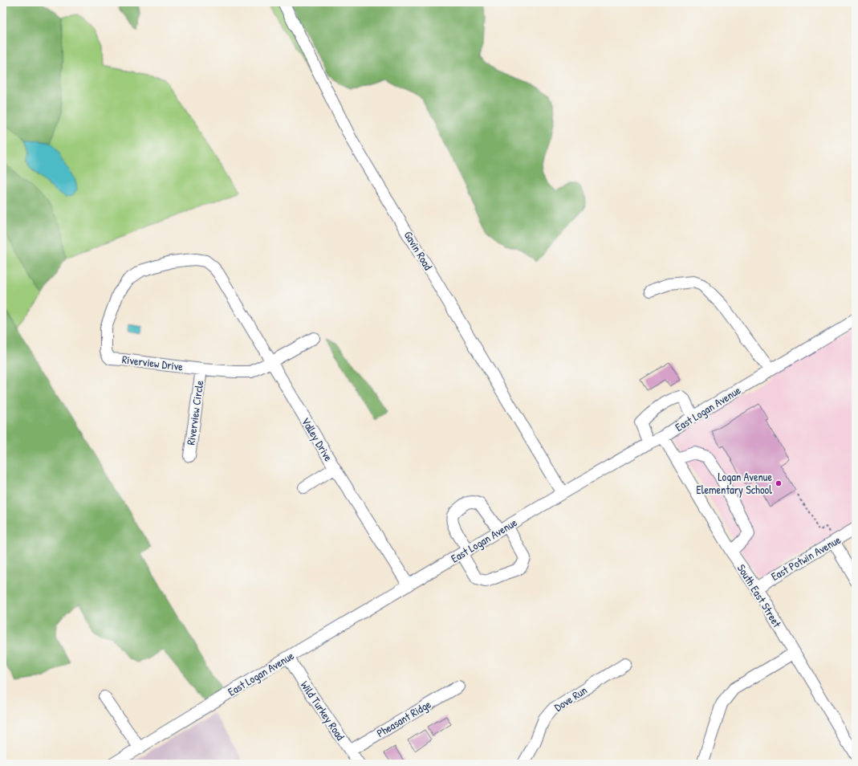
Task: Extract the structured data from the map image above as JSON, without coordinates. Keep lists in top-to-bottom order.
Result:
{
  "streets": {
    "street": [
      "Gavin Road",
      "Riverview Drive",
      "East Logan Avenue",
      "Riverview Circle",
      "Valley Drive",
      "East Potwin Avenue",
      "South East Street",
      "Dove Run",
      "Wild Turkey Road",
      "Pheasant Ridge"
    ]
  },
  "crossings": [
    ["Gavin Road", "East Logan Avenue"],
    ["Riverview Drive", "Riverview Circle"],
    ["Riverview Drive", "Valley Drive"],
    ["East Logan Avenue", "Valley Drive"],
    ["East Logan Avenue", "South East Street"],
    ["East Logan Avenue", "Wild Turkey Road"],
    ["East Potwin Avenue", "South East Street"],
    ["Wild Turkey Road", "Pheasant Ridge"]
  ],
  "places": ["Logan Avenue Elementary School"]
}
